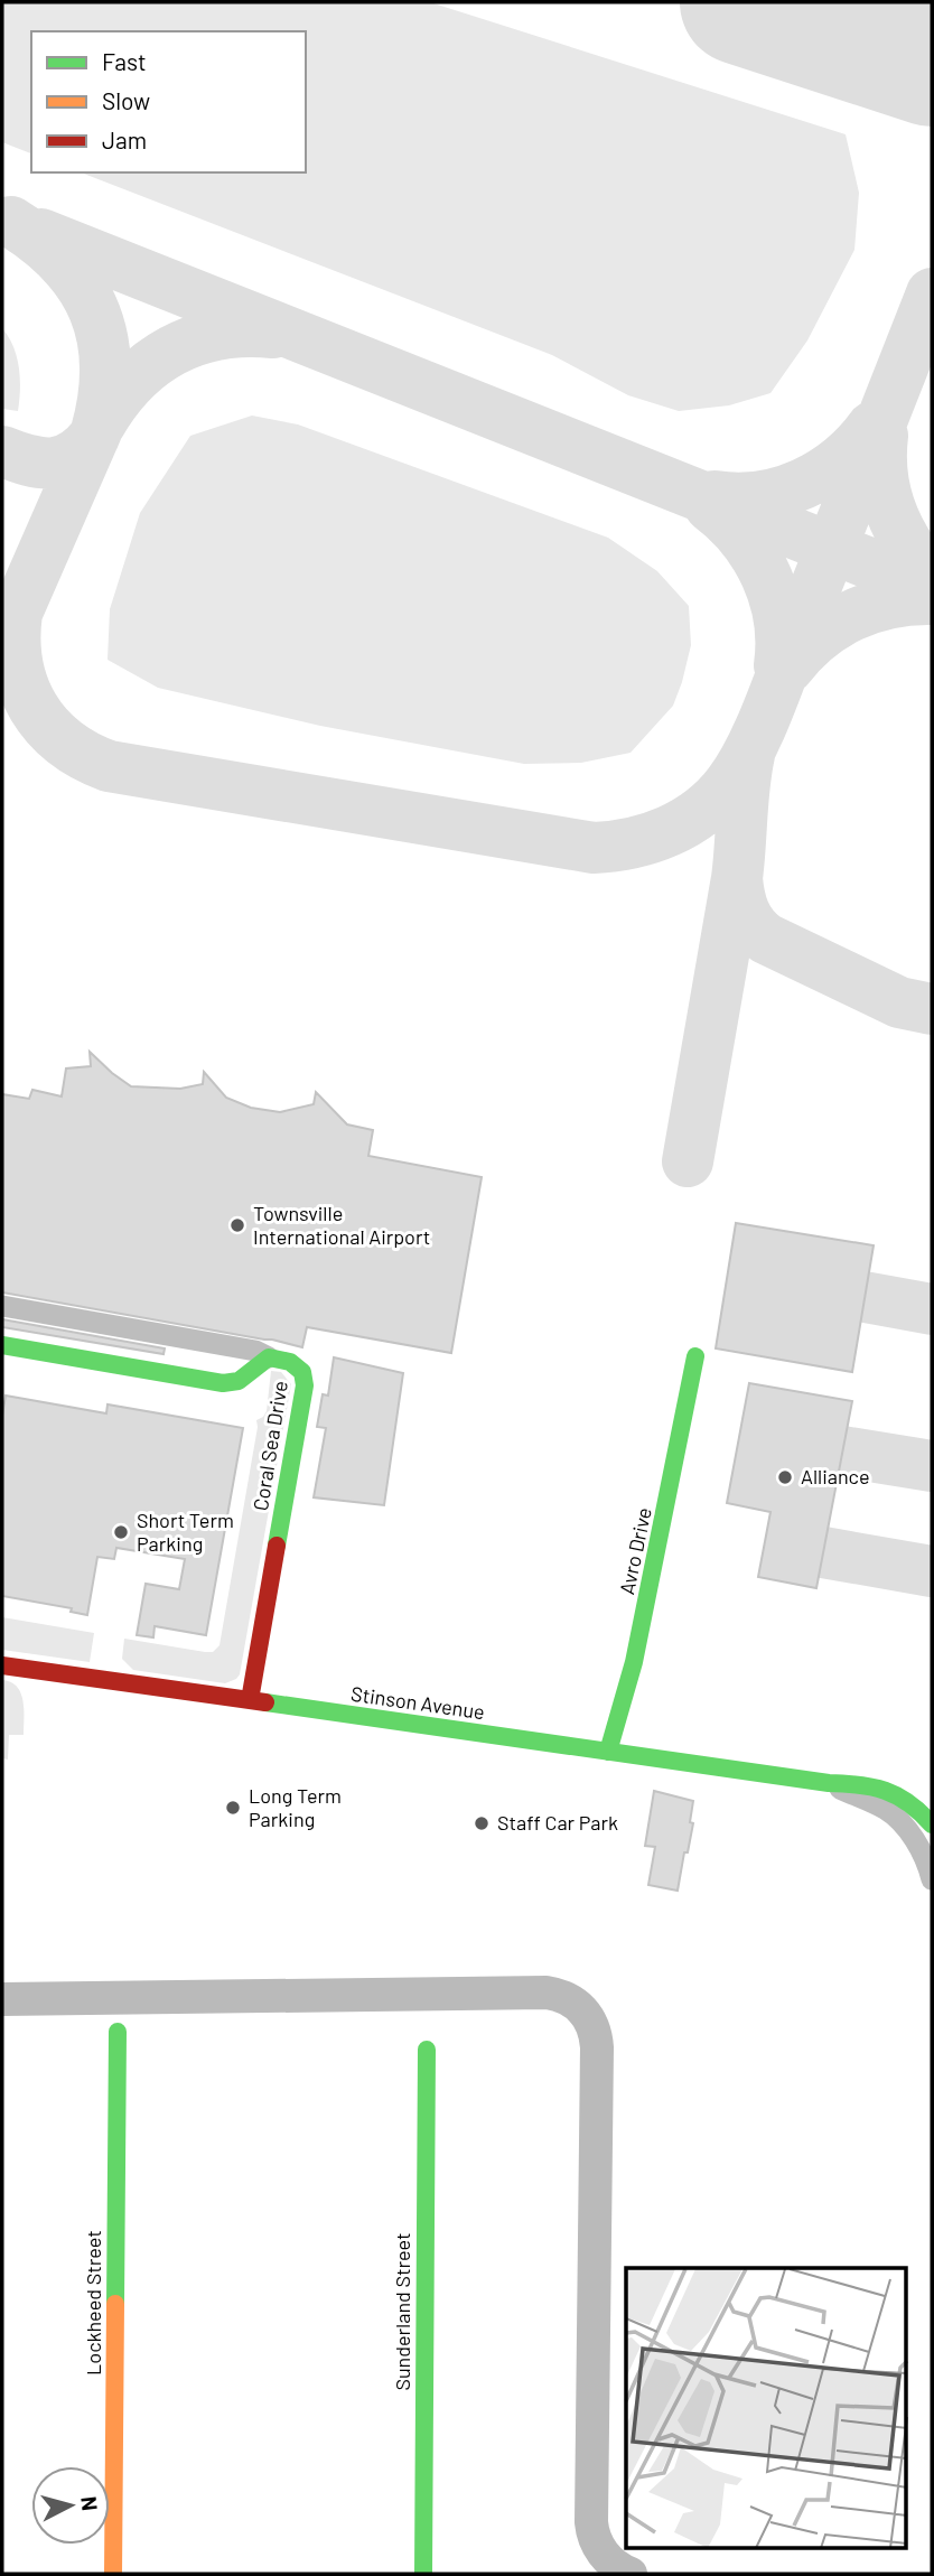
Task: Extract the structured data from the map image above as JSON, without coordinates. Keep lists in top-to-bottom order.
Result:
{
  "streets": {
    "street": [
      "Coral Sea Drive",
      "Avro Drive",
      "Stinson Avenue",
      "Lockheed Street",
      "Sunderland Street"
    ]
  },
  "crossings": [
    ["Coral Sea Drive", "Stinson Avenue"],
    ["Avro Drive", "Stinson Avenue"]
  ],
  "places": [
    "Townsville International Airport",
    "Alliance",
    "Short Term Parking",
    "Long Term Parking",
    "Staff Car Park"
  ],
  "legend": ["Fast", "Slow", "Jam"],
  "north": "right"
}
